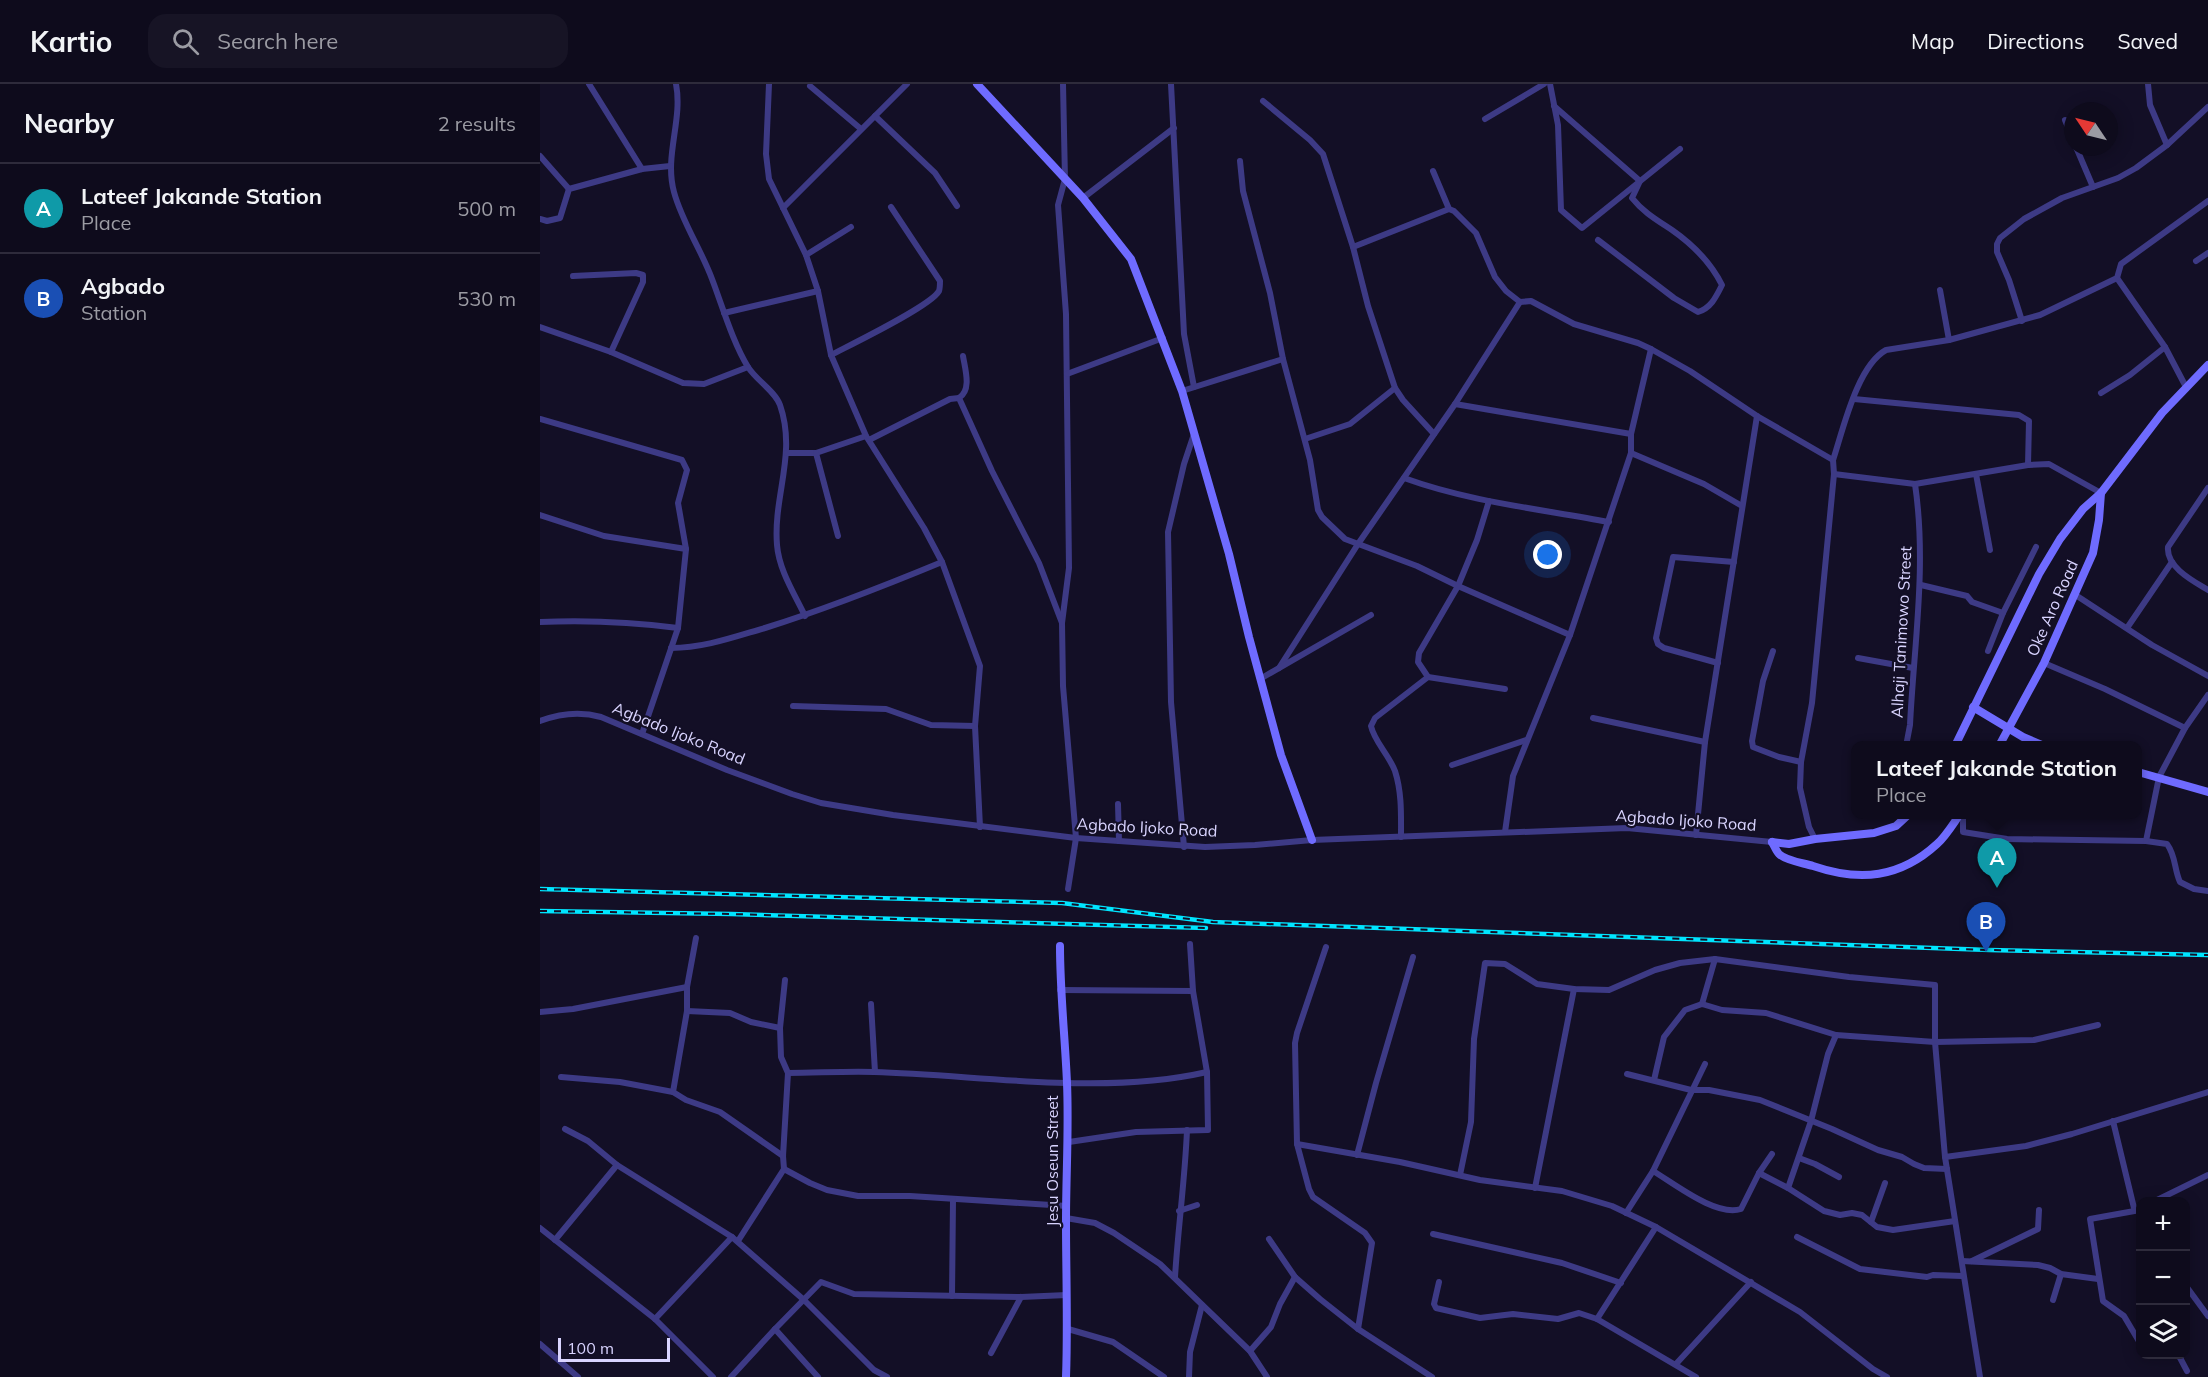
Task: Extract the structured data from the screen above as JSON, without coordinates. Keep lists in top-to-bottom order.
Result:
{
  "streets": {
    "main road": ["Oke Aro Road", "Agbado Ijoko Road", "Jesu Oseun Street"],
    "street": ["Alhaji Tanimowo Street"]
  },
  "scale_bar": "100 m",
  "north": "top left",
  "page": {
    "header": "Kartio",
    "search": "Search here",
    "nav": ["Map", "Directions", "Saved"],
    "heading": ["Nearby", "2 results"],
    "list": [
      {
        "mark": "A",
        "name": "Lateef Jakande Station",
        "note": "Place",
        "value": "500 m"
      },
      {
        "mark": "B",
        "name": "Agbado",
        "note": "Station",
        "value": "530 m"
      }
    ],
    "popup": ["Lateef Jakande Station", "Place"],
    "pins": ["A", "B"],
    "map_buttons": ["+", "−"],
    "scale": "100 m"
  }
}
